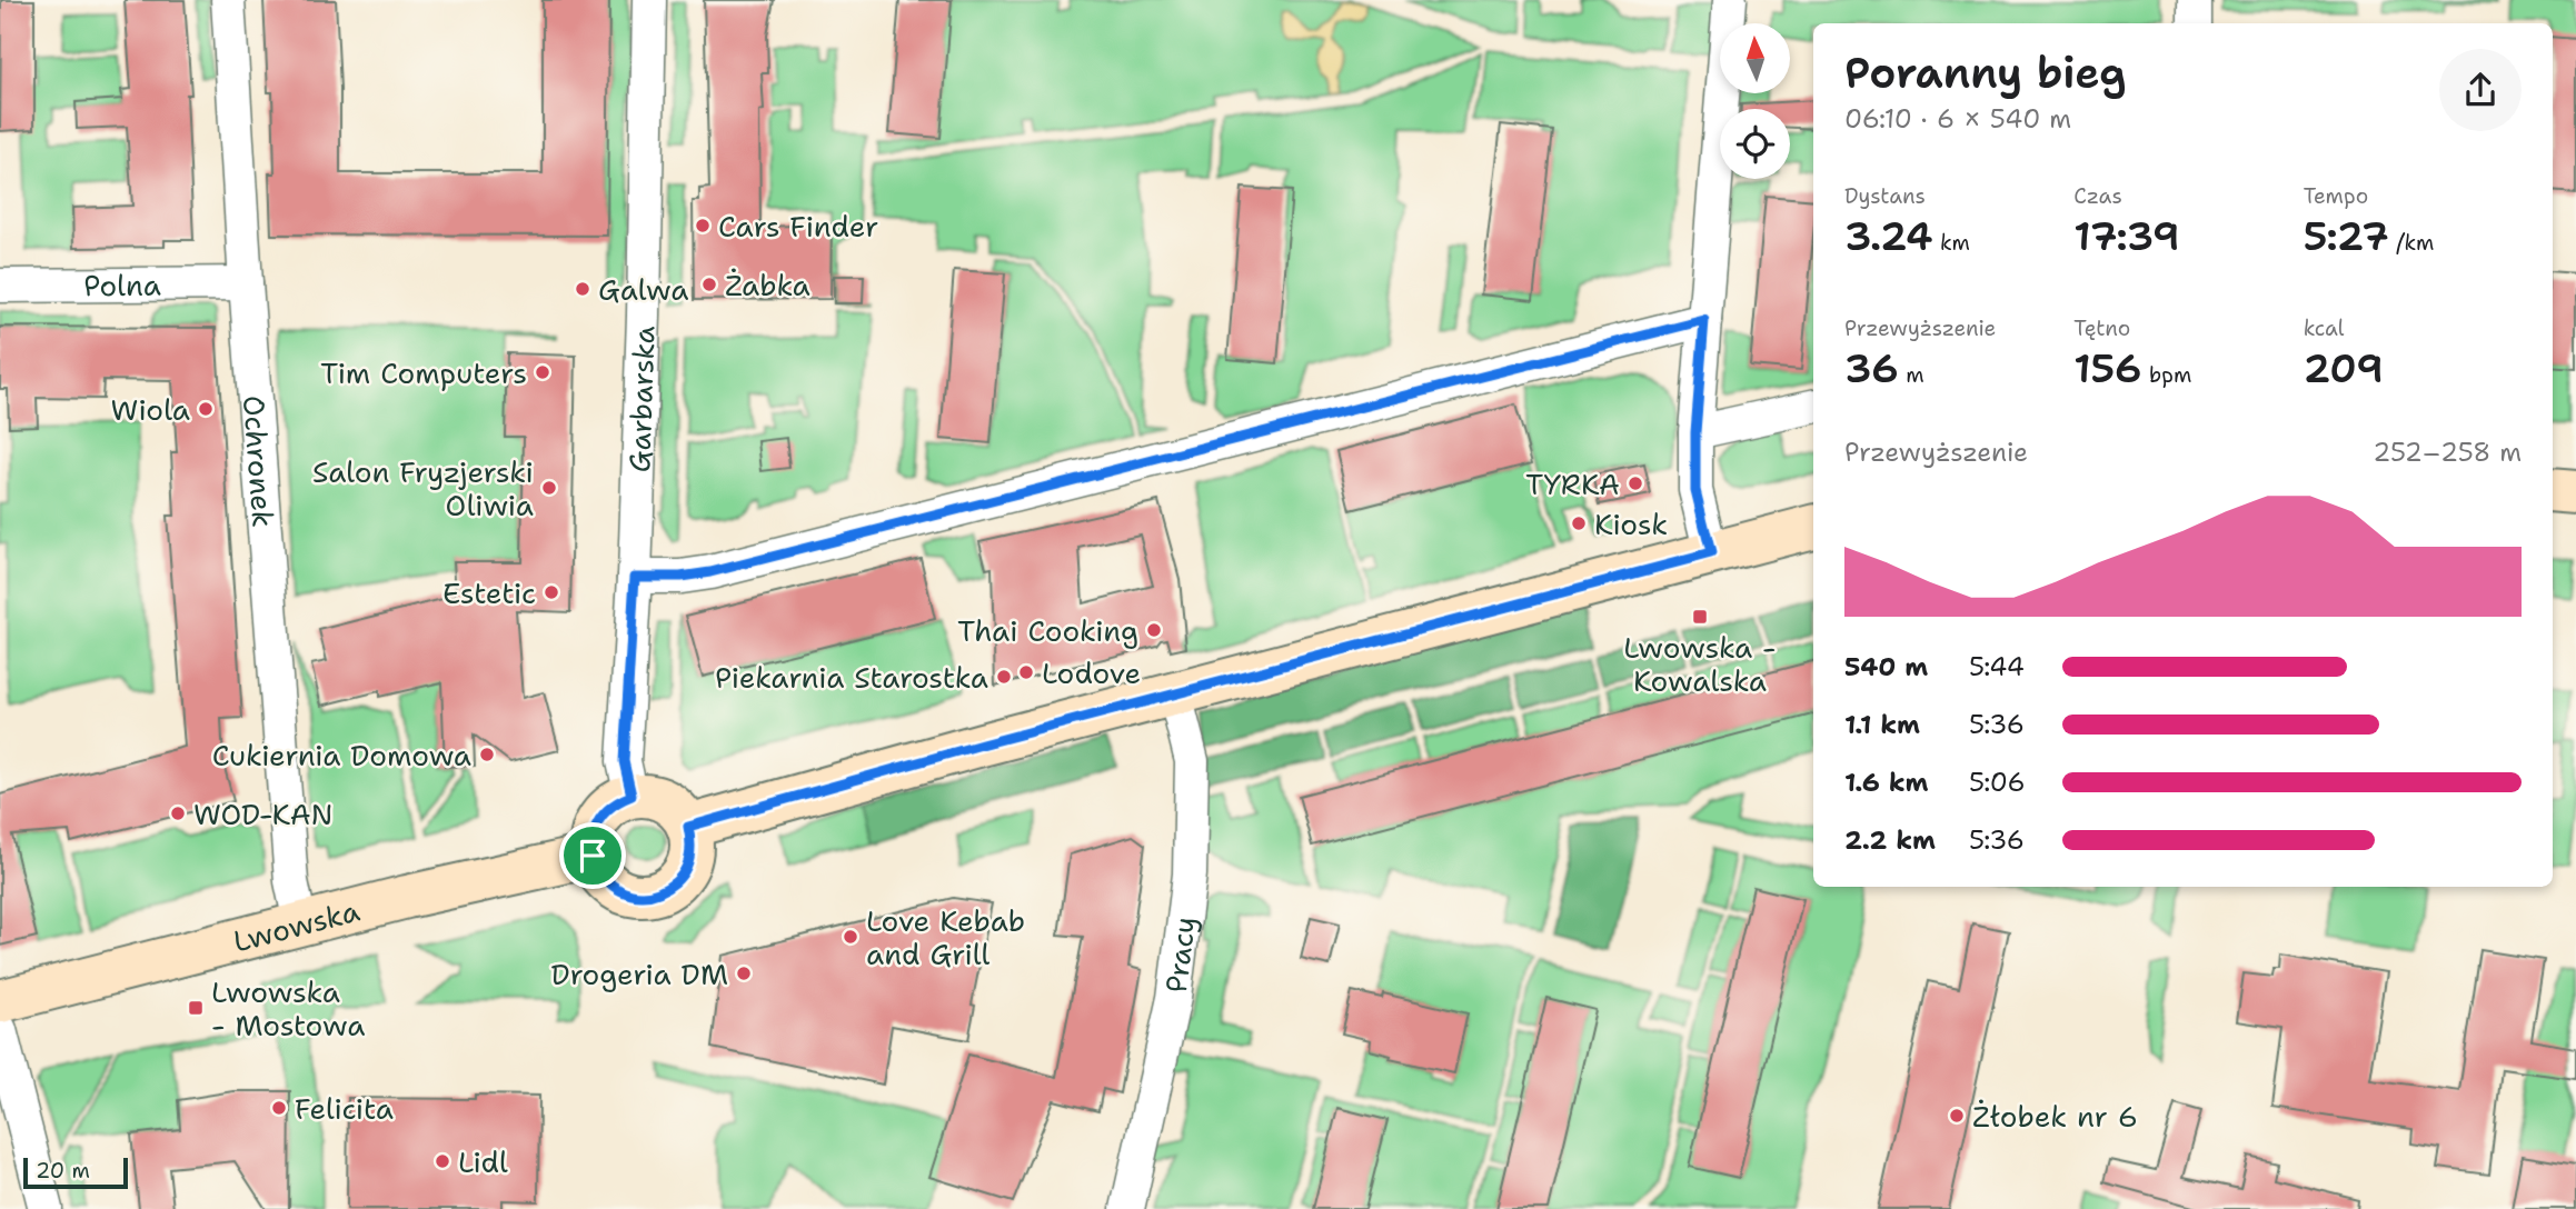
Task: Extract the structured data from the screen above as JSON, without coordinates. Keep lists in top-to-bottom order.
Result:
{
  "streets": {
    "street": [
      "Polna",
      "Garbarska",
      "Ochronek",
      "Lwowska",
      "Pracy"
    ]
  },
  "crossings": [
    ["Polna", "Ochronek"],
    ["Garbarska", "Lwowska"],
    ["Ochronek", "Lwowska"]
  ],
  "places": {
    "other": [
      "Cars Finder",
      "Żabka",
      "Galwa",
      "Tim Computers",
      "Wiola",
      "TYRKA",
      "Salon Fryzjerski Oliwia",
      "Kiosk",
      "Estetic",
      "Thai Cooking",
      "Lodove",
      "Piekarnia Starostka",
      "Cukiernia Domowa",
      "WOD-KAN",
      "Love Kebab and Grill",
      "Drogeria DM",
      "Felicita",
      "Żłobek nr 6",
      "Lidl"
    ],
    "transit": ["Lwowska - Kowalska", "Lwowska - Mostowa"]
  },
  "scale_bar": "20 m",
  "north": "top",
  "page": {
    "heading": ["Poranny bieg", "06:10 · 6 × 540 m"],
    "stats": [
      ["Dystans", "3.24 km"],
      ["Czas", "17:39"],
      ["Tempo", "5:27 /km"],
      ["Przewyższenie", "36 m"],
      ["Tętno", "156 bpm"],
      ["kcal", "209"]
    ],
    "chart": ["Przewyższenie", "252–258 m"],
    "list": [
      {
        "name": "540 m",
        "note": "5:44"
      },
      {
        "name": "1.1 km",
        "note": "5:36"
      },
      {
        "name": "1.6 km",
        "note": "5:06"
      },
      {
        "name": "2.2 km",
        "note": "5:36"
      }
    ],
    "scale": "20 m"
  }
}
